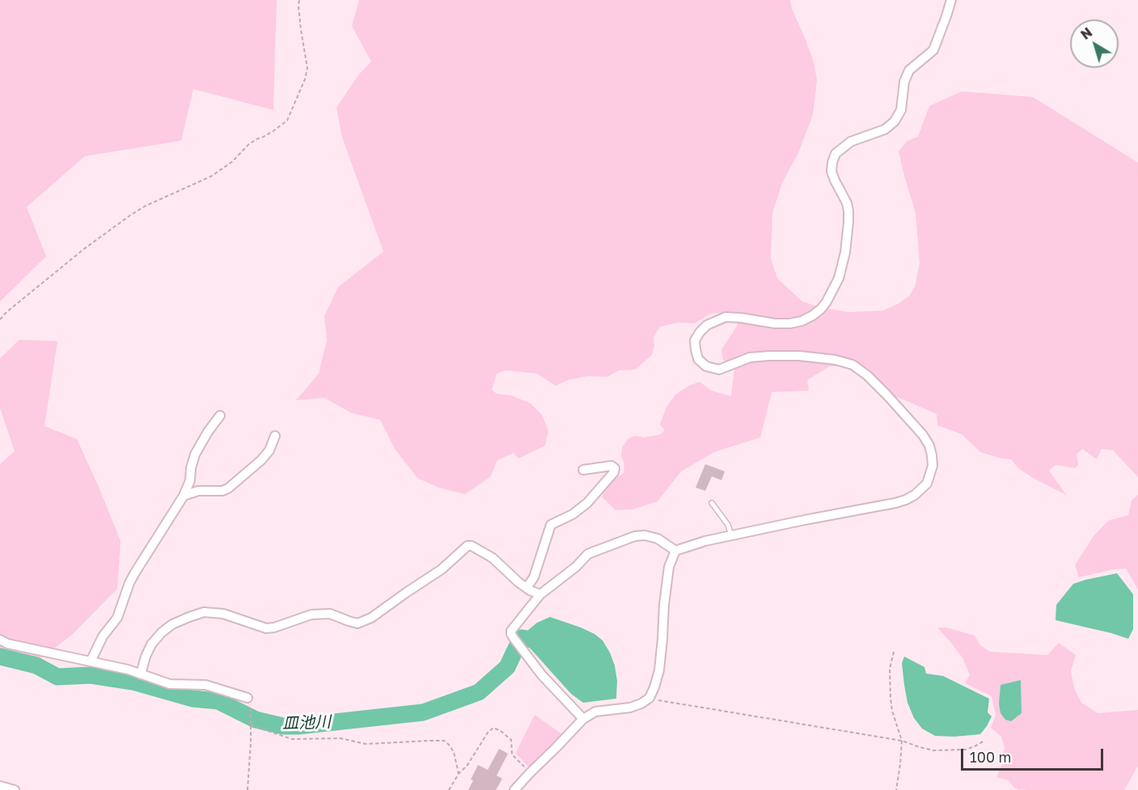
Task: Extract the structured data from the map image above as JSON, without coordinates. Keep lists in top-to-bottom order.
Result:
{
  "water": ["皿池川"],
  "scale_bar": "100 m",
  "north": "top left"
}
